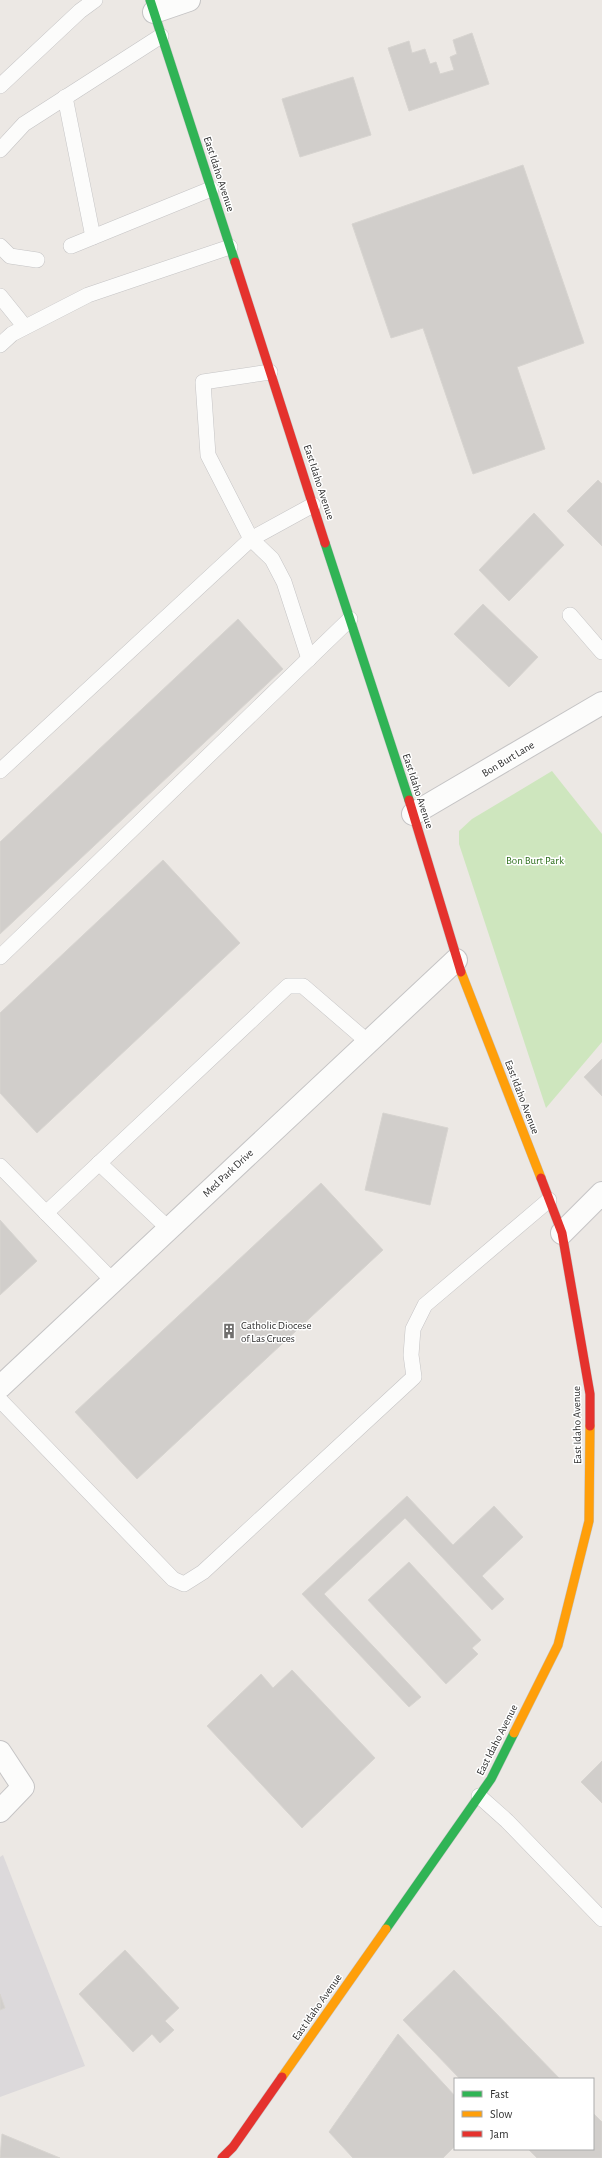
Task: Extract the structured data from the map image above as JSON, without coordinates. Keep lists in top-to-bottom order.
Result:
{
  "streets": {
    "street": ["East Idaho Avenue", "Bon Burt Lane", "Med Park Drive"]
  },
  "crossings": [
    ["East Idaho Avenue", "Bon Burt Lane"],
    ["East Idaho Avenue", "Med Park Drive"]
  ],
  "parks": ["Bon Burt Park"],
  "places": {
    "building": ["Catholic Diocese of Las Cruces"]
  },
  "legend": ["Fast", "Slow", "Jam"]
}
